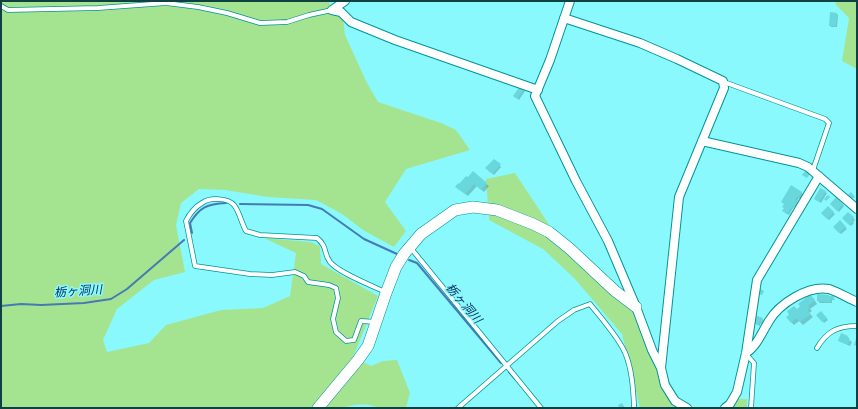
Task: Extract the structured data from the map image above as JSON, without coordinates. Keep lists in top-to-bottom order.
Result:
{
  "water": ["栃ヶ洞川"]
}
